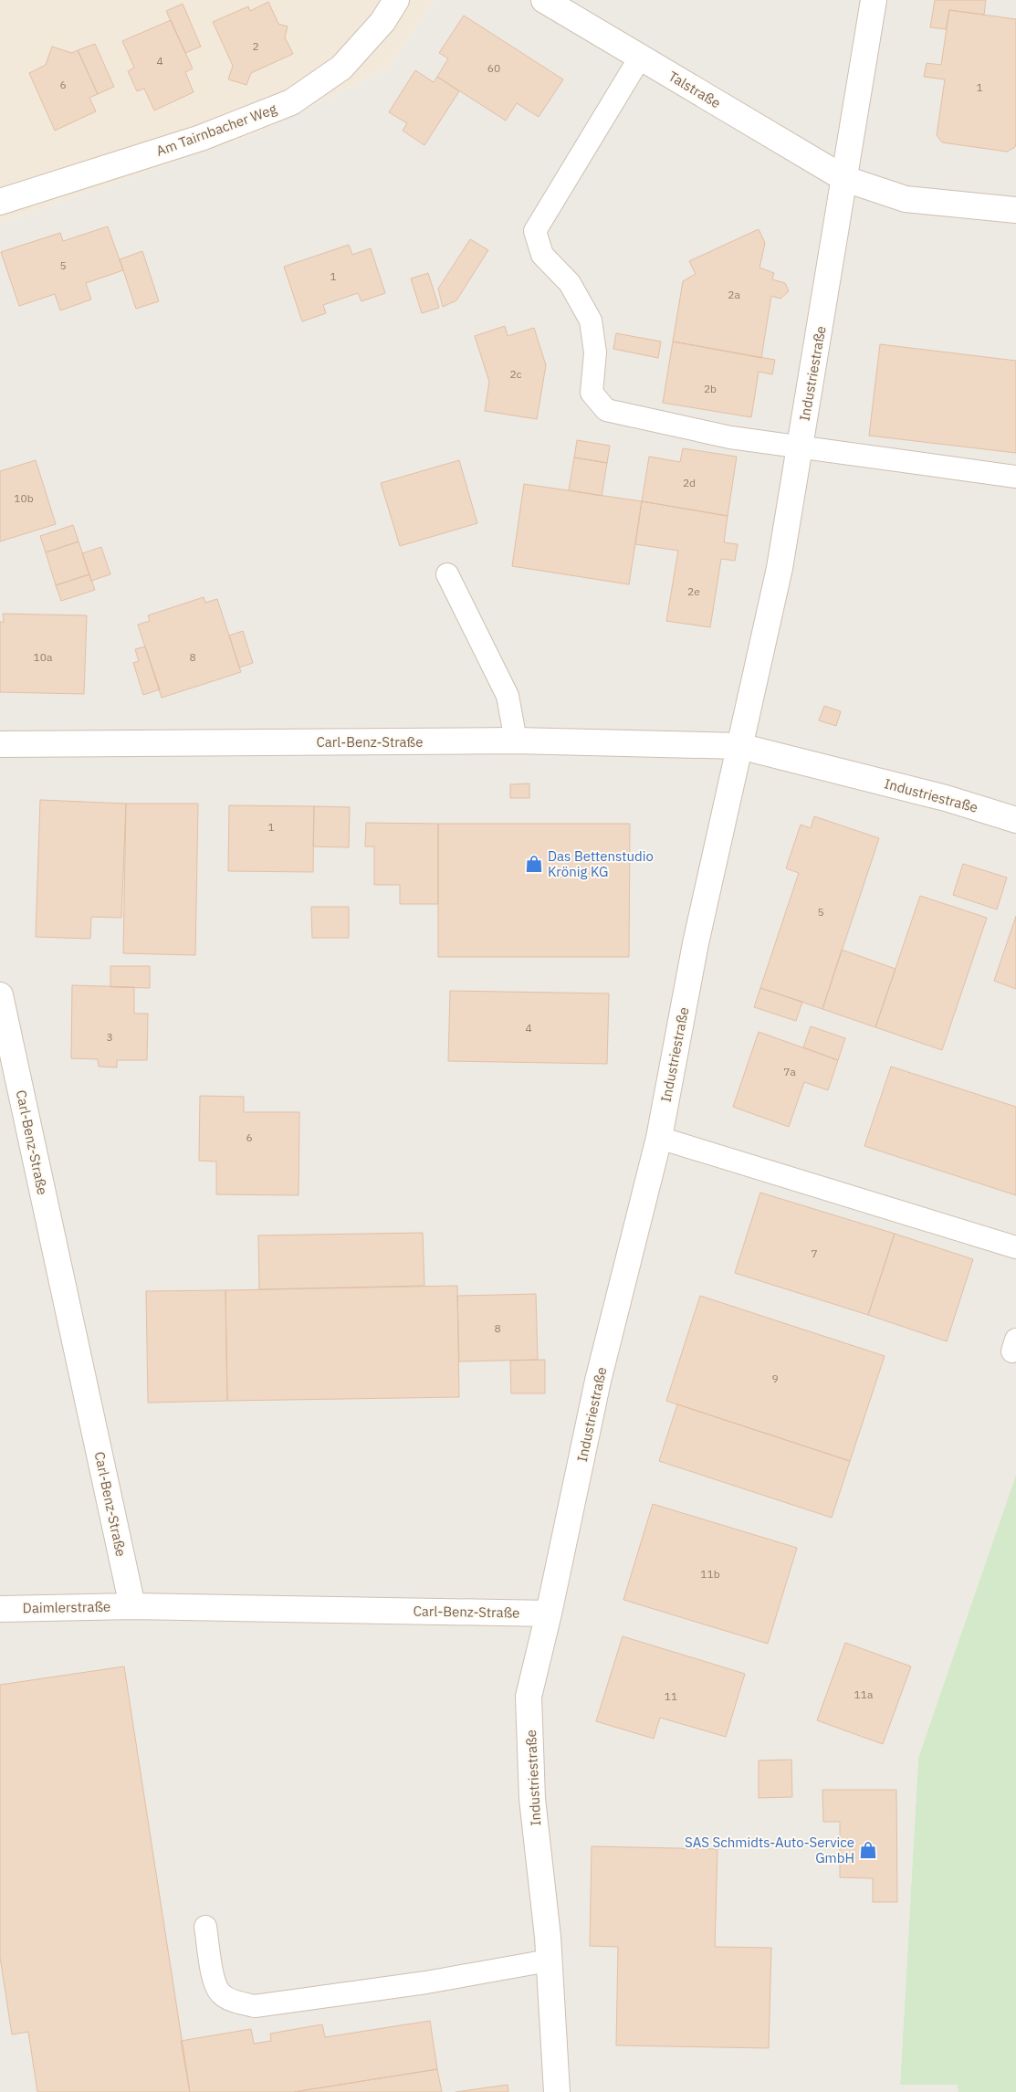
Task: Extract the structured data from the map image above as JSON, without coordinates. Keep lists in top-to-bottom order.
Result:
{
  "streets": {
    "street": [
      "Talstraße",
      "Am Tairnbacher Weg",
      "Industriestraße",
      "Carl-Benz-Straße",
      "Daimlerstraße"
    ]
  },
  "crossings": [
    ["Talstraße", "Industriestraße"],
    ["Industriestraße", "Carl-Benz-Straße"],
    ["Carl-Benz-Straße", "Daimlerstraße"]
  ],
  "places": {
    "shop": ["Das Bettenstudio Krönig KG", "SAS Schmidts-Auto-Service GmbH"]
  },
  "house_numbers": [
    "2",
    "4",
    "60",
    "6",
    "1",
    "5",
    "1",
    "2a",
    "2c",
    "2b",
    "2d",
    "10b",
    "2e",
    "10a",
    "8",
    "1",
    "5",
    "4",
    "3",
    "7a",
    "6",
    "7",
    "8",
    "9",
    "11b",
    "11a",
    "11"
  ]
}
